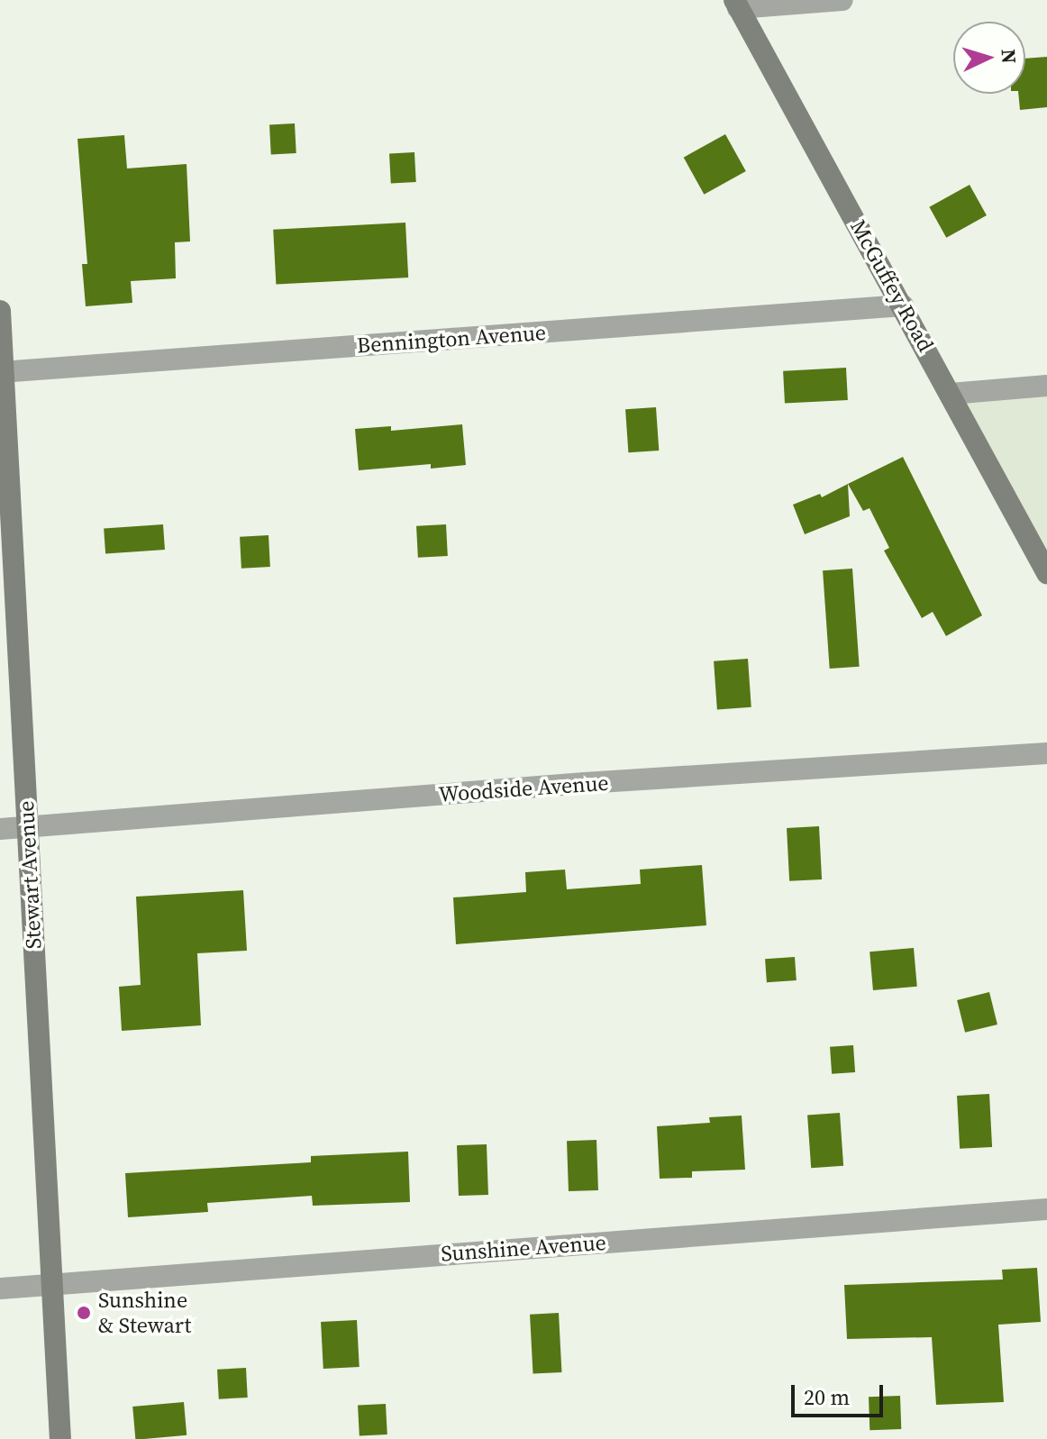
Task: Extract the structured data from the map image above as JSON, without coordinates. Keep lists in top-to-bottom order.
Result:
{
  "streets": {
    "street": [
      "McGuffey Road",
      "Bennington Avenue",
      "Woodside Avenue",
      "Stewart Avenue",
      "Sunshine Avenue"
    ]
  },
  "crossings": [
    ["McGuffey Road", "Bennington Avenue"],
    ["Bennington Avenue", "Stewart Avenue"],
    ["Woodside Avenue", "Stewart Avenue"],
    ["Stewart Avenue", "Sunshine Avenue"]
  ],
  "places": ["Sunshine & Stewart"],
  "scale_bar": "20 m",
  "north": "right"
}
